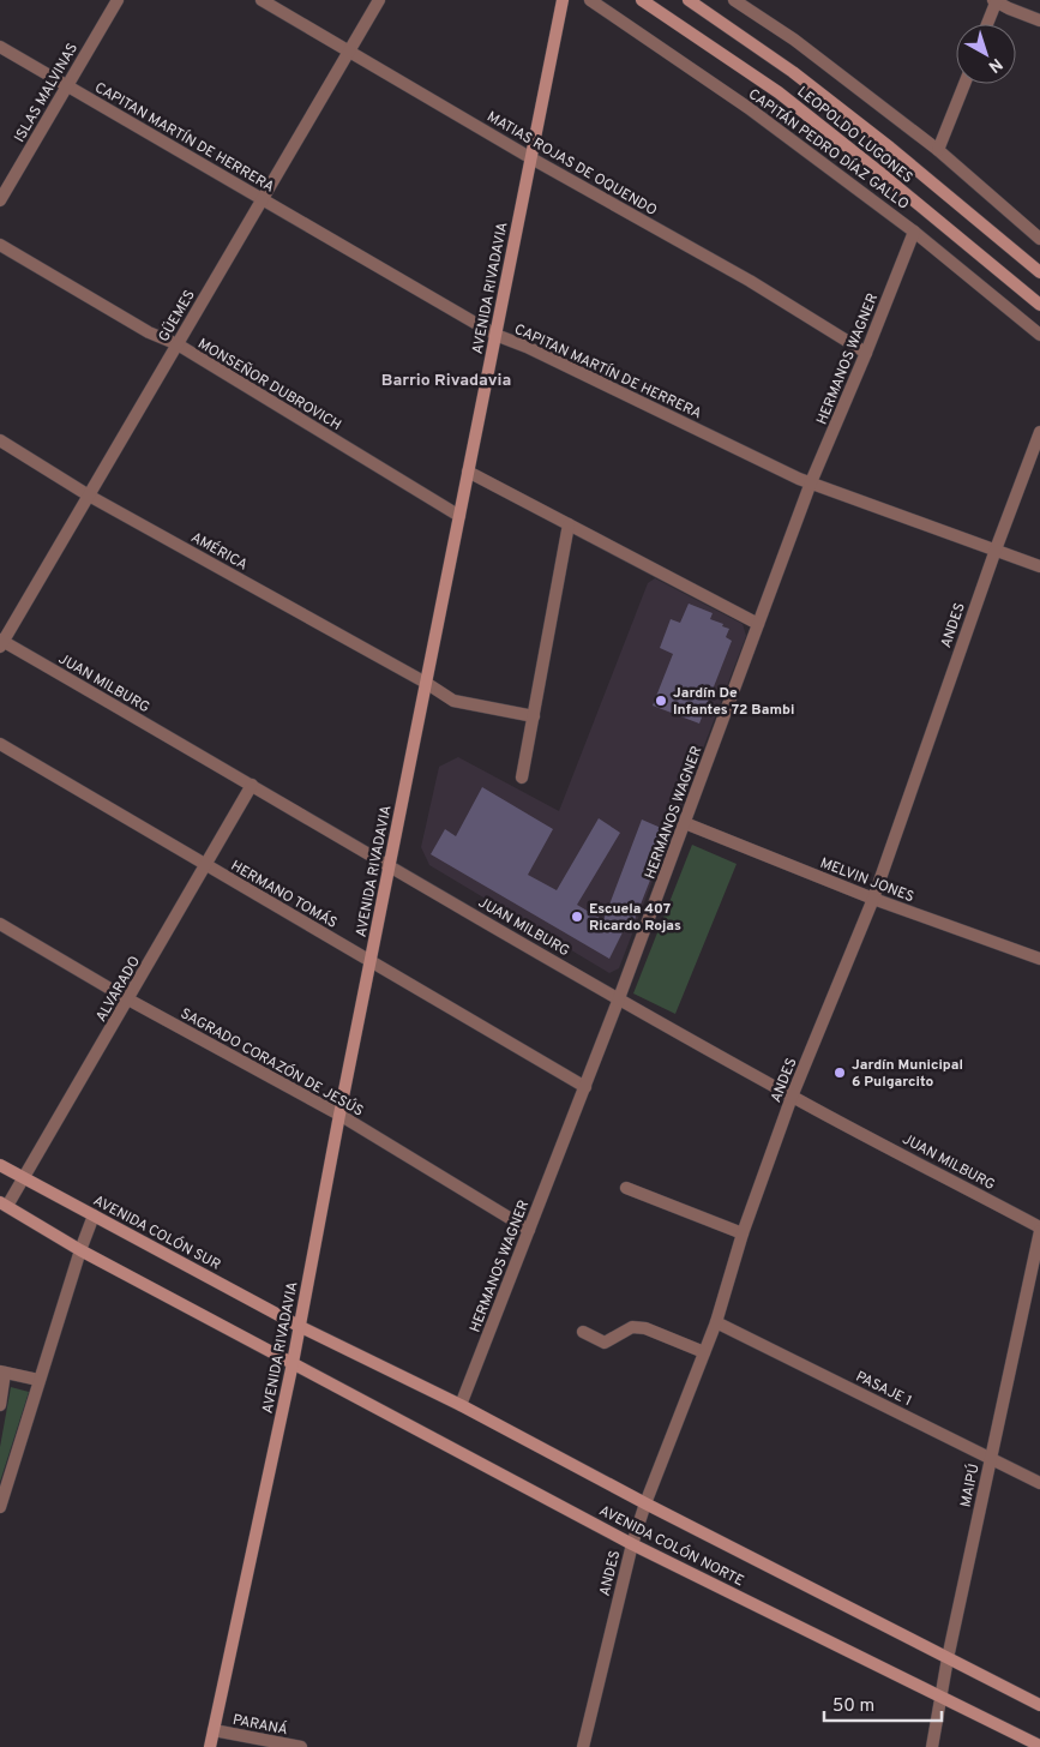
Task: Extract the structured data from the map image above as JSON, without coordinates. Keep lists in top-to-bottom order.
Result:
{
  "streets": {
    "main road": [
      "LEOPOLDO LUGONES",
      "AVENIDA RIVADAVIA",
      "AVENIDA COLÓN SUR",
      "AVENIDA COLÓN NORTE"
    ],
    "street": [
      "ISLAS MALVINAS",
      "CAPITAN MARTÍN DE HERRERA",
      "CAPITÁN PEDRO DÍAZ GALLO",
      "MATIAS ROJAS DE OQUENDO",
      "GÜEMES",
      "HERMANOS WAGNER",
      "MONSEÑOR DUBROVICH",
      "AMÉRICA",
      "ANDES",
      "JUAN MILBURG",
      "MELVIN JONES",
      "HERMANO TOMÁS",
      "ALVARADO",
      "SAGRADO CORAZÓN DE JESÚS",
      "PASAJE 1",
      "MAIPÚ",
      "PARANÁ"
    ]
  },
  "crossings": [
    ["ISLAS MALVINAS", "CAPITAN MARTÍN DE HERRERA"],
    ["CAPITAN MARTÍN DE HERRERA", "AVENIDA RIVADAVIA"],
    ["CAPITAN MARTÍN DE HERRERA", "GÜEMES"],
    ["CAPITAN MARTÍN DE HERRERA", "HERMANOS WAGNER"],
    ["CAPITAN MARTÍN DE HERRERA", "ANDES"],
    ["CAPITÁN PEDRO DÍAZ GALLO", "HERMANOS WAGNER"],
    ["MATIAS ROJAS DE OQUENDO", "AVENIDA RIVADAVIA"],
    ["MATIAS ROJAS DE OQUENDO", "GÜEMES"],
    ["MATIAS ROJAS DE OQUENDO", "HERMANOS WAGNER"],
    ["AVENIDA RIVADAVIA", "MONSEÑOR DUBROVICH"],
    ["AVENIDA RIVADAVIA", "AMÉRICA"],
    ["AVENIDA RIVADAVIA", "JUAN MILBURG"],
    ["AVENIDA RIVADAVIA", "HERMANO TOMÁS"],
    ["AVENIDA RIVADAVIA", "SAGRADO CORAZÓN DE JESÚS"],
    ["AVENIDA RIVADAVIA", "AVENIDA COLÓN SUR"],
    ["AVENIDA RIVADAVIA", "AVENIDA COLÓN NORTE"],
    ["AVENIDA RIVADAVIA", "PARANÁ"],
    ["GÜEMES", "MONSEÑOR DUBROVICH"],
    ["GÜEMES", "AMÉRICA"],
    ["GÜEMES", "JUAN MILBURG"],
    ["HERMANOS WAGNER", "JUAN MILBURG"],
    ["HERMANOS WAGNER", "MELVIN JONES"],
    ["HERMANOS WAGNER", "HERMANO TOMÁS"],
    ["HERMANOS WAGNER", "SAGRADO CORAZÓN DE JESÚS"],
    ["HERMANOS WAGNER", "AVENIDA COLÓN NORTE"],
    ["ANDES", "JUAN MILBURG"],
    ["ANDES", "MELVIN JONES"],
    ["ANDES", "PASAJE 1"],
    ["ANDES", "AVENIDA COLÓN NORTE"],
    ["JUAN MILBURG", "ALVARADO"],
    ["JUAN MILBURG", "MAIPÚ"],
    ["HERMANO TOMÁS", "ALVARADO"],
    ["ALVARADO", "SAGRADO CORAZÓN DE JESÚS"],
    ["ALVARADO", "AVENIDA COLÓN SUR"],
    ["AVENIDA COLÓN SUR", "AVENIDA COLÓN NORTE"],
    ["PASAJE 1", "MAIPÚ"],
    ["MAIPÚ", "AVENIDA COLÓN NORTE"]
  ],
  "districts": ["Barrio Rivadavia"],
  "places": ["Jardín De Infantes 72 Bambi", "Escuela 407 Ricardo Rojas", "Jardín Municipal 6 Pulgarcito"],
  "scale_bar": "50 m",
  "north": "bottom right"
}
